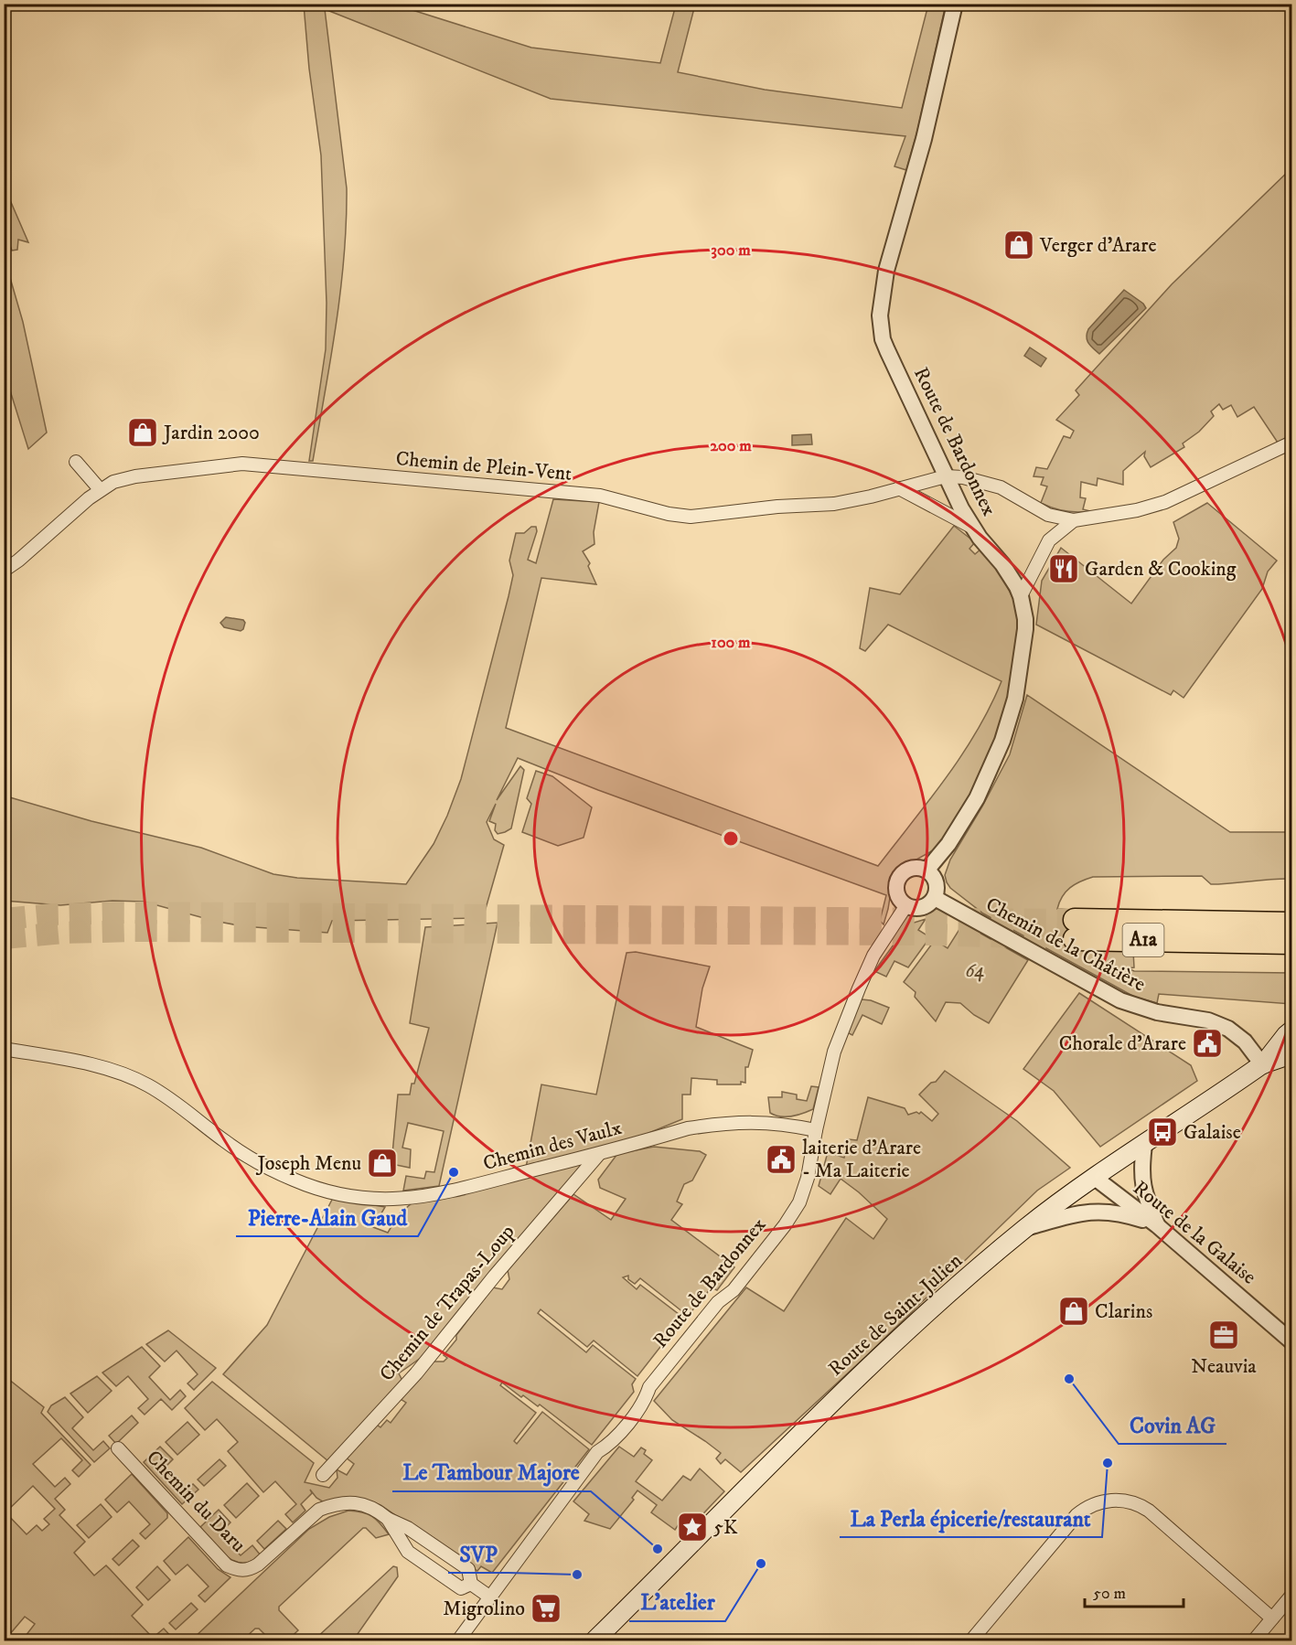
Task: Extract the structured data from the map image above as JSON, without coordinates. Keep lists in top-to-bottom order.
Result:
{
  "streets": {
    "highway": ["A1a"],
    "main road": ["Route de Saint-Julien"],
    "street": [
      "Route de Bardonnex",
      "Chemin de Plein-Vent",
      "Chemin de la Châtière",
      "Chemin des Vaulx",
      "Route de la Galaise",
      "Chemin de Trapas-Loup",
      "Chemin du Daru"
    ]
  },
  "crossings": [
    ["Route de Bardonnex", "Chemin de Plein-Vent"],
    ["Route de Bardonnex", "Chemin de la Châtière"],
    ["Route de Bardonnex", "Chemin des Vaulx"],
    ["Route de Bardonnex", "Chemin du Daru"],
    ["Chemin de la Châtière", "Route de Saint-Julien"],
    ["Chemin des Vaulx", "Chemin de Trapas-Loup"],
    ["Route de la Galaise", "Route de Saint-Julien"]
  ],
  "parks": ["64"],
  "places": {
    "shop": [
      "Verger d'Arare",
      "Jardin 2000",
      "Joseph Menu",
      "Clarins"
    ],
    "restaurant": ["Garden & Cooking"],
    "public building": ["Chorale d’Arare", "laiterie d'Arare - Ma Laiterie"],
    "bus stop": ["Galaise"],
    "other": [
      "Pierre-Alain Gaud",
      "Covin AG",
      "La Perla épicerie/restaurant",
      "Le Tambour Majore",
      "L'atelier",
      "SVP"
    ],
    "office": ["Neauvia"],
    "place": ["5K"],
    "supermarket": ["Migrolino"]
  },
  "scale_bar": "50 m",
  "rings": ["300 m", "200 m", "100 m"]
}
